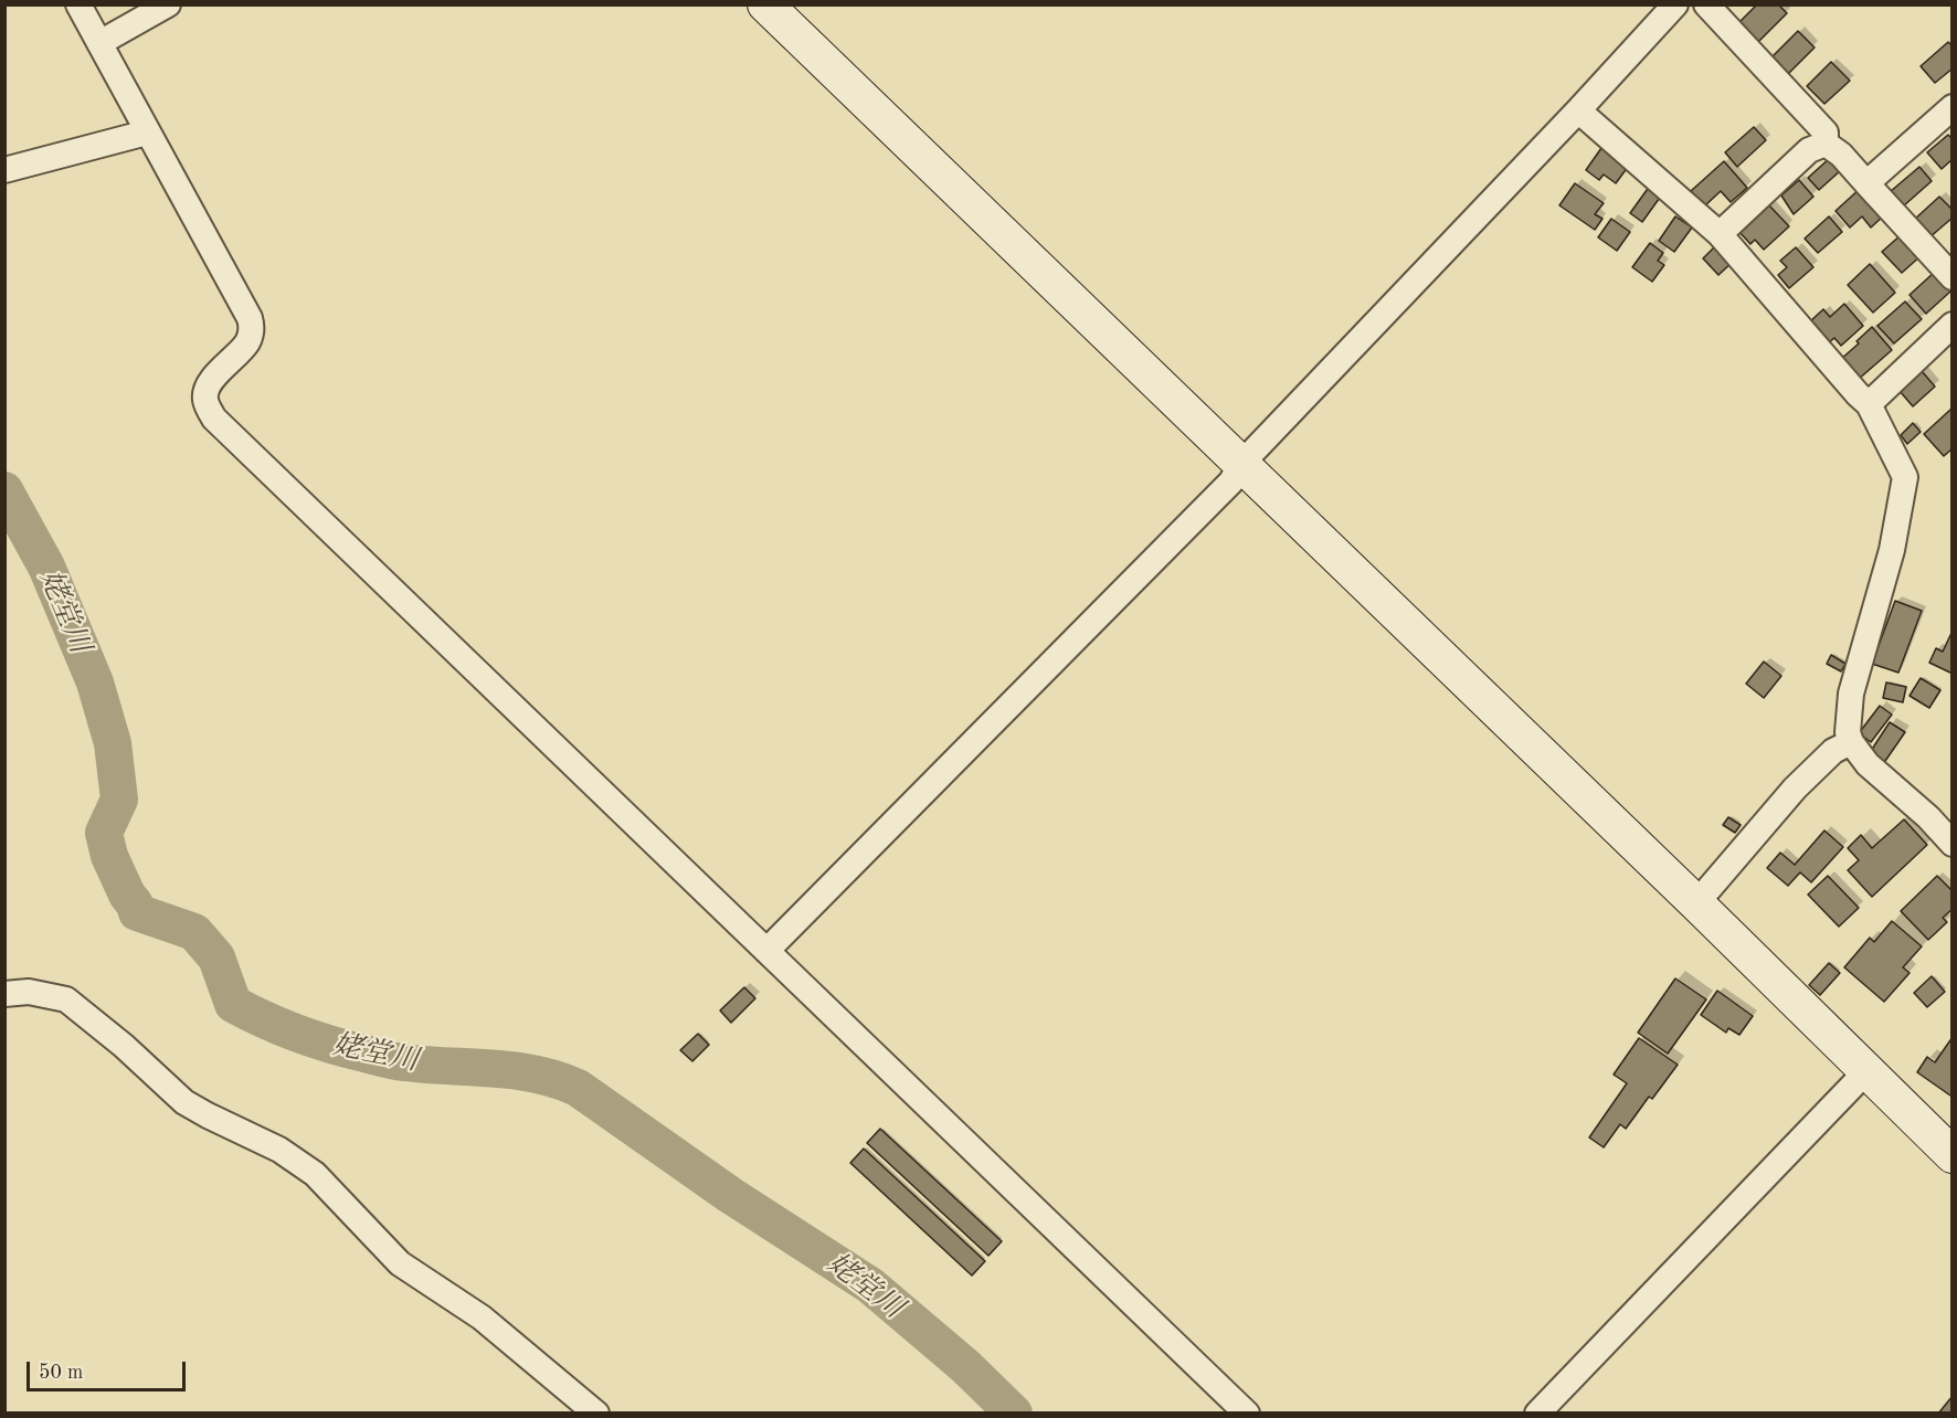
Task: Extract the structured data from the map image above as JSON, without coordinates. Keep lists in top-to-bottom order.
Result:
{
  "water": ["姥堂川"],
  "scale_bar": "50 m"
}
